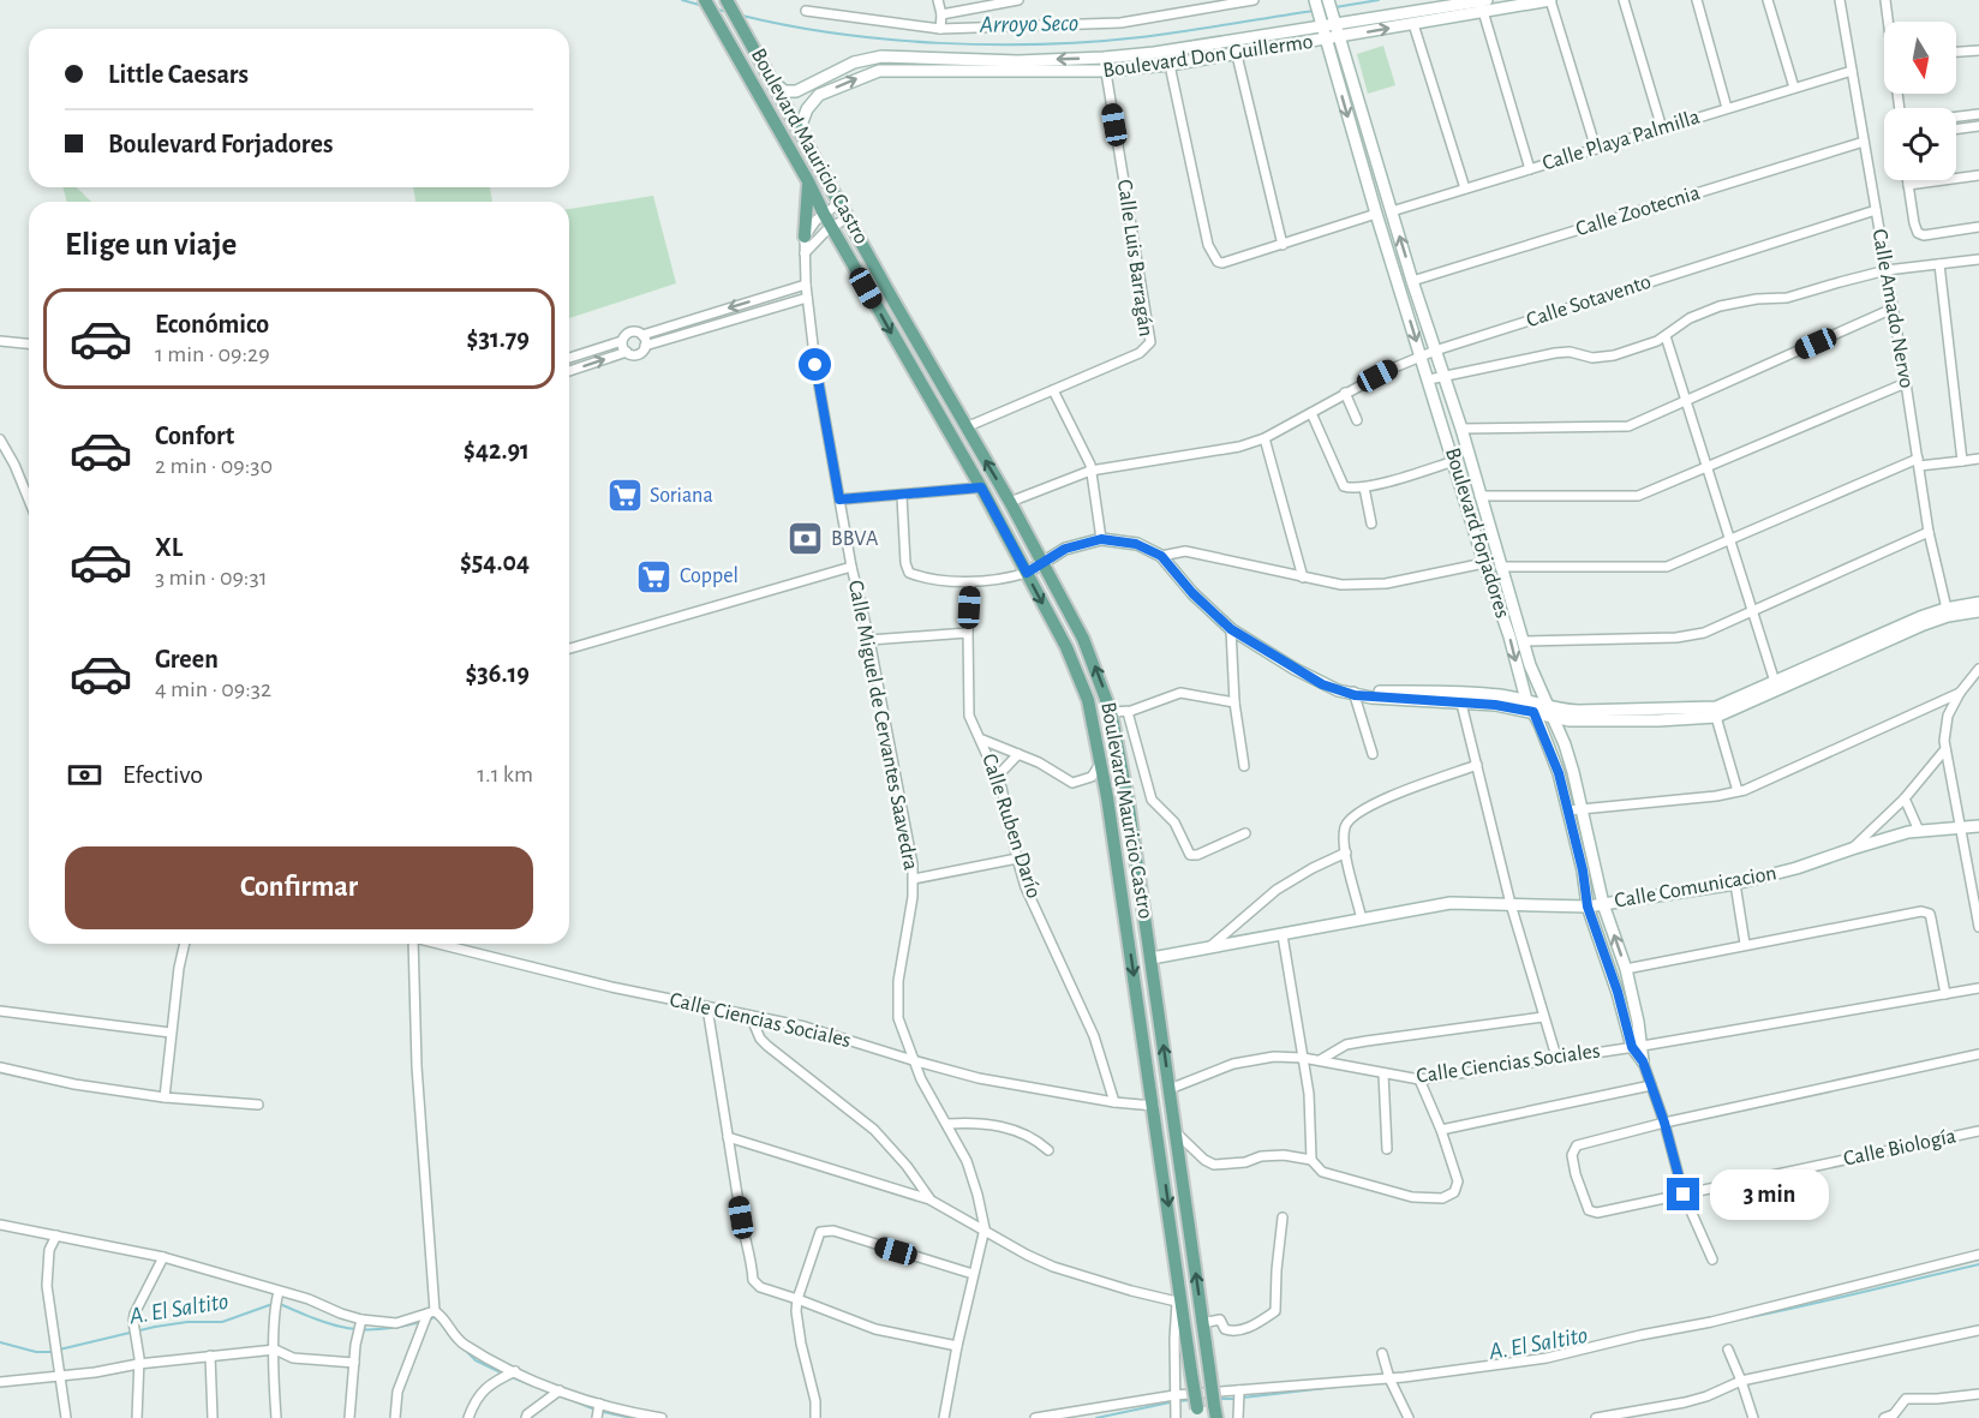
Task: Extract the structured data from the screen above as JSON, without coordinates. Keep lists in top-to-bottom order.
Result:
{
  "streets": {
    "main road": ["Boulevard Mauricio Castro"],
    "street": [
      "Boulevard Don Guillermo",
      "Calle Playa Palmilla",
      "Calle Zootecnia",
      "Calle Luis Barragán",
      "Calle Sotavento",
      "Calle Amado Nervo",
      "Boulevard Forjadores",
      "Calle Miguel de Cervantes Saavedra",
      "Calle Ruben Darío",
      "Calle Comunicacion",
      "Calle Ciencias Sociales",
      "Calle Biología"
    ]
  },
  "crossings": [
    ["Boulevard Don Guillermo", "Boulevard Mauricio Castro"],
    ["Boulevard Don Guillermo", "Calle Luis Barragán"],
    ["Boulevard Don Guillermo", "Boulevard Forjadores"],
    ["Calle Playa Palmilla", "Calle Amado Nervo"],
    ["Calle Playa Palmilla", "Boulevard Forjadores"],
    ["Boulevard Mauricio Castro", "Calle Luis Barragán"],
    ["Boulevard Mauricio Castro", "Calle Sotavento"],
    ["Boulevard Mauricio Castro", "Calle Comunicacion"],
    ["Boulevard Mauricio Castro", "Calle Ciencias Sociales"],
    ["Calle Zootecnia", "Calle Amado Nervo"],
    ["Calle Zootecnia", "Boulevard Forjadores"],
    ["Calle Sotavento", "Calle Amado Nervo"],
    ["Calle Sotavento", "Boulevard Forjadores"],
    ["Boulevard Forjadores", "Calle Comunicacion"],
    ["Boulevard Forjadores", "Calle Ciencias Sociales"],
    ["Boulevard Forjadores", "Calle Biología"],
    ["Calle Miguel de Cervantes Saavedra", "Calle Ciencias Sociales"],
    ["Calle Ruben Darío", "Calle Ciencias Sociales"]
  ],
  "water": ["Arroyo Seco", "A. El Saltito"],
  "places": {
    "supermarket": ["Soriana", "Coppel"],
    "bank": ["BBVA"]
  },
  "north": "bottom",
  "page": {
    "banner": ["Little Caesars", "Boulevard Forjadores"],
    "heading": "Elige un viaje",
    "list": [
      {
        "name": "Económico",
        "note": "1 min · 09:29",
        "value": "$31.79"
      },
      {
        "name": "Confort",
        "note": "2 min · 09:30",
        "value": "$42.91"
      },
      {
        "name": "XL",
        "note": "3 min · 09:31",
        "value": "$54.04"
      },
      {
        "name": "Green",
        "note": "4 min · 09:32",
        "value": "$36.19"
      }
    ],
    "pay": ["Efectivo", "1.1 km"],
    "buttons": "Confirmar",
    "bubble": "3 min"
  }
}
